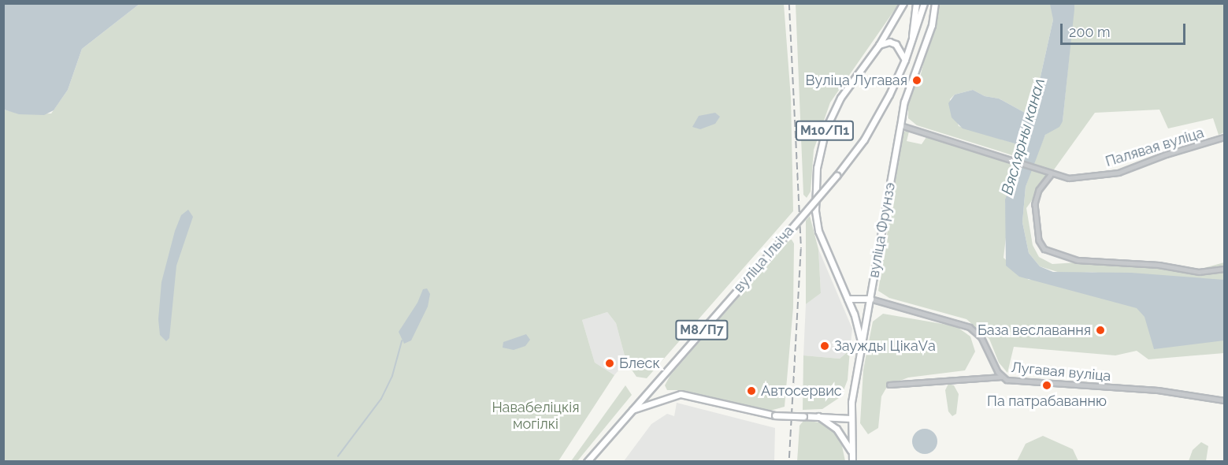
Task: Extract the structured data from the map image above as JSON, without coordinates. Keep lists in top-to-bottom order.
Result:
{
  "streets": {
    "main road": [
      "М10/П1",
      "вуліца Фрунзэ",
      "вуліца Ільіча",
      "М8/П7"
    ],
    "street": ["Палявая вуліца", "Лугавая вуліца"]
  },
  "crossings": [
    ["М10/П1", "вуліца Фрунзэ"],
    ["Палявая вуліца", "вуліца Фрунзэ"],
    ["вуліца Фрунзэ", "Лугавая вуліца"]
  ],
  "water": ["Вяслярны канал"],
  "parks": ["Навабеліцкія могілкі"],
  "places": [
    "Вуліца Лугавая",
    "База веславання",
    "Заужды ЦікаVа",
    "Блеск",
    "Па патрабаванню",
    "Автосервис"
  ],
  "scale_bar": "200 m"
}
